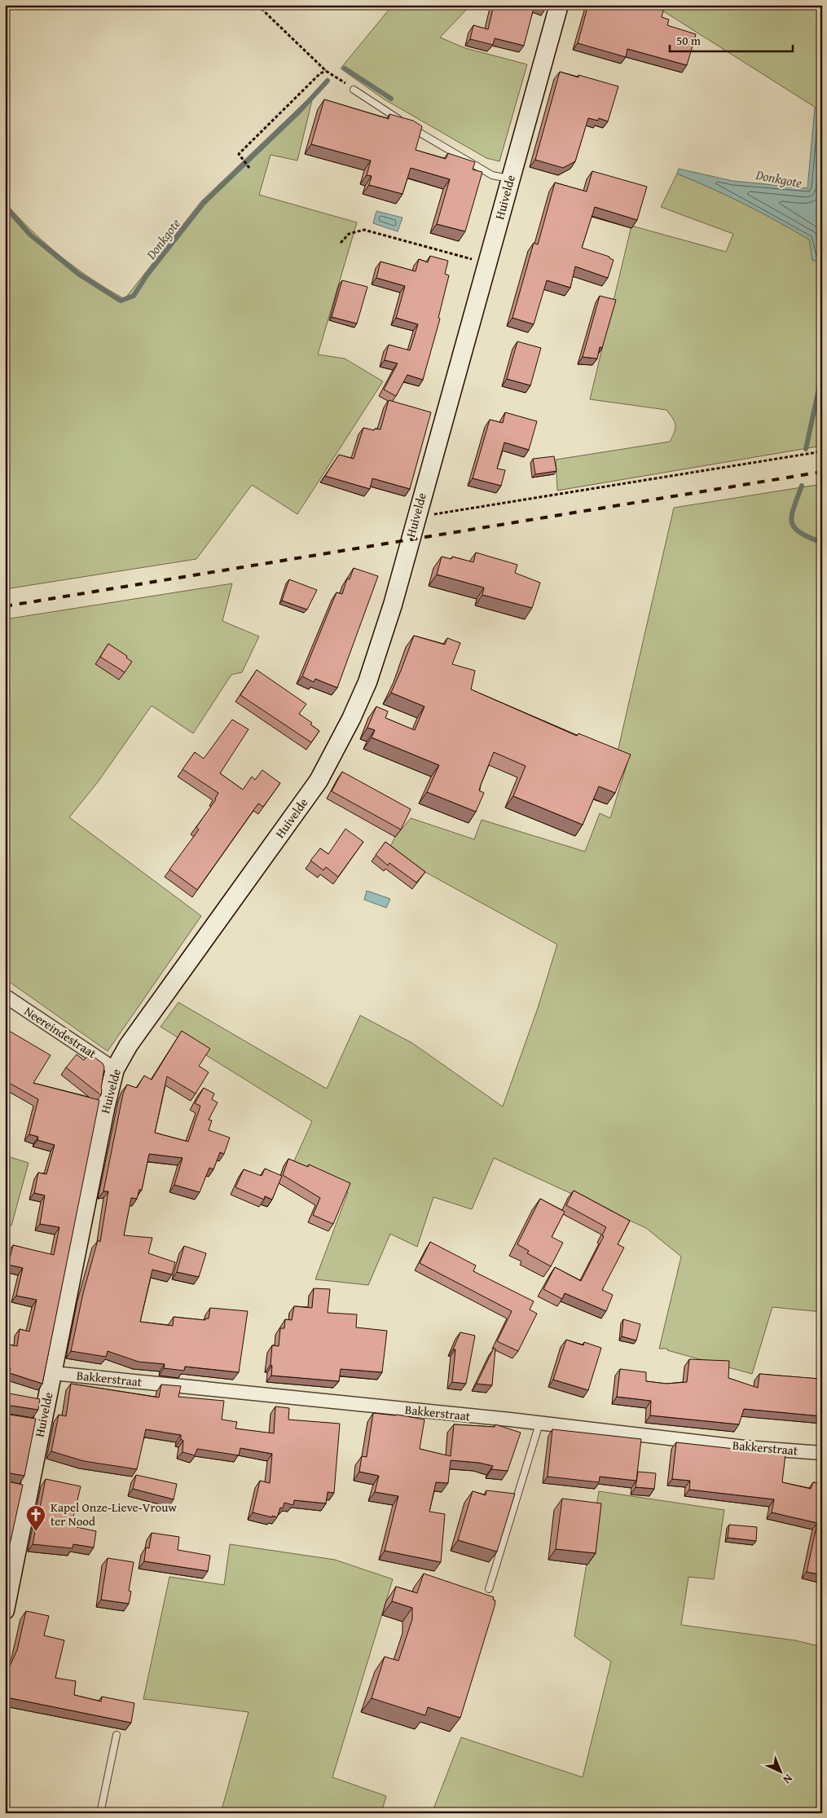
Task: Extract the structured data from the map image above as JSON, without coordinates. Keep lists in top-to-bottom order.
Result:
{
  "streets": {
    "street": ["Huivelde", "Neereindestraat", "Bakkerstraat"]
  },
  "crossings": [
    ["Huivelde", "Neereindestraat"],
    ["Huivelde", "Bakkerstraat"]
  ],
  "water": ["Donkgote"],
  "places": {
    "church": ["Kapel Onze-Lieve-Vrouw ter Nood"]
  },
  "scale_bar": "50 m",
  "north": "bottom right"
}
